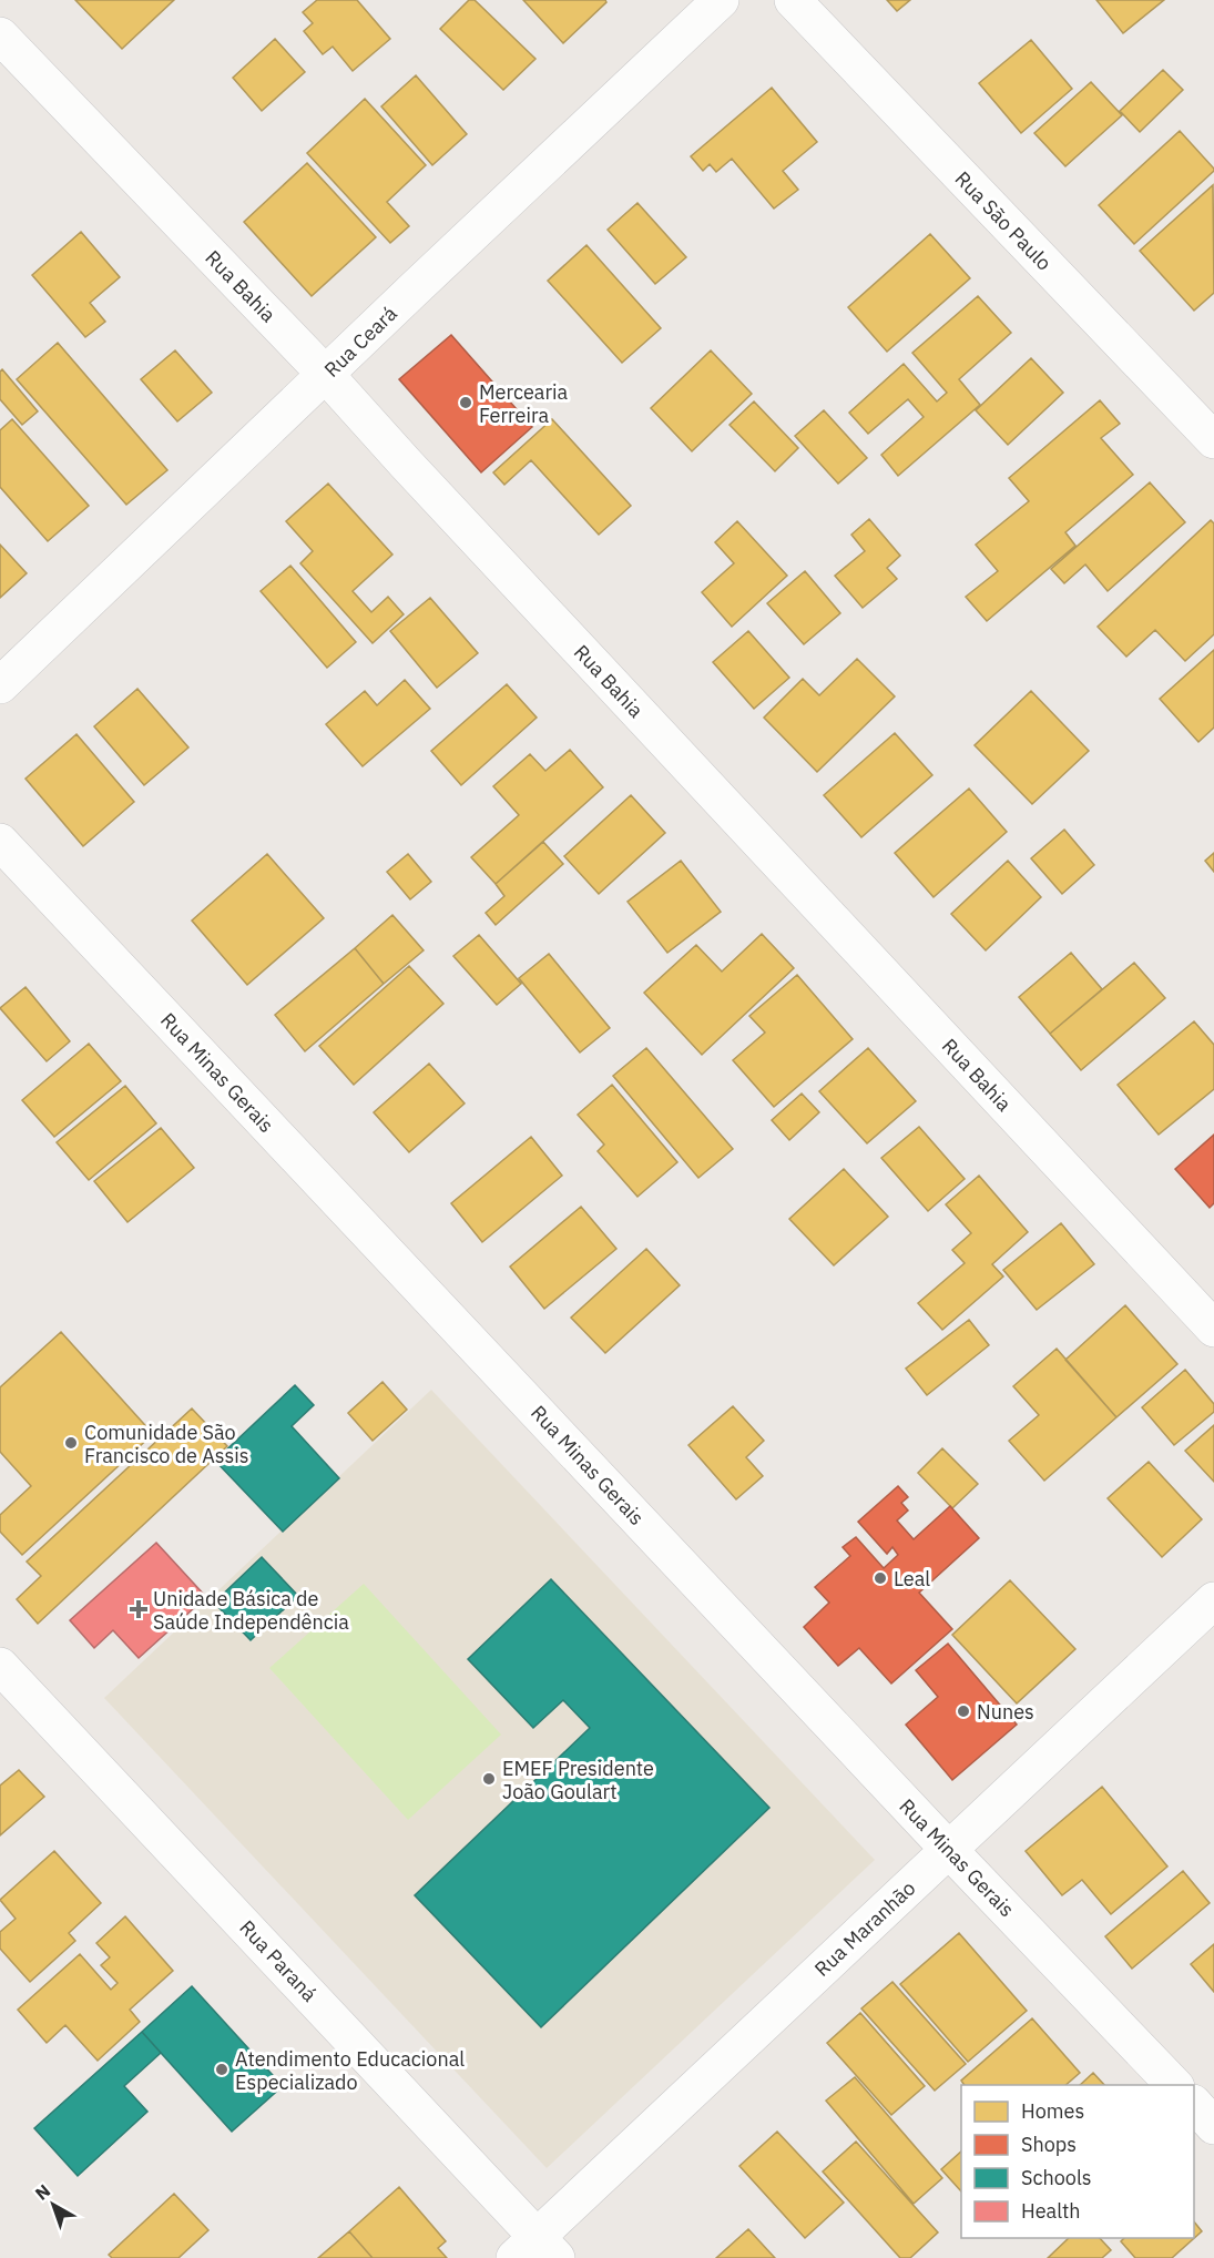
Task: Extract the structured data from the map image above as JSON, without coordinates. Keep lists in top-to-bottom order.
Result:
{
  "streets": {
    "street": [
      "Rua São Paulo",
      "Rua Bahia",
      "Rua Ceará",
      "Rua Minas Gerais",
      "Rua Maranhão",
      "Rua Paraná"
    ]
  },
  "crossings": [
    ["Rua Bahia", "Rua Ceará"],
    ["Rua Minas Gerais", "Rua Maranhão"],
    ["Rua Maranhão", "Rua Paraná"]
  ],
  "places": {
    "other": [
      "Mercearia Ferreira",
      "Comunidade São Francisco de Assis",
      "Leal",
      "Nunes",
      "EMEF Presidente João Goulart",
      "Atendimento Educacional Especializado"
    ],
    "health": ["Unidade Básica de Saúde Independência"]
  },
  "legend": [
    "Homes",
    "Shops",
    "Schools",
    "Health"
  ],
  "north": "top left"
}
